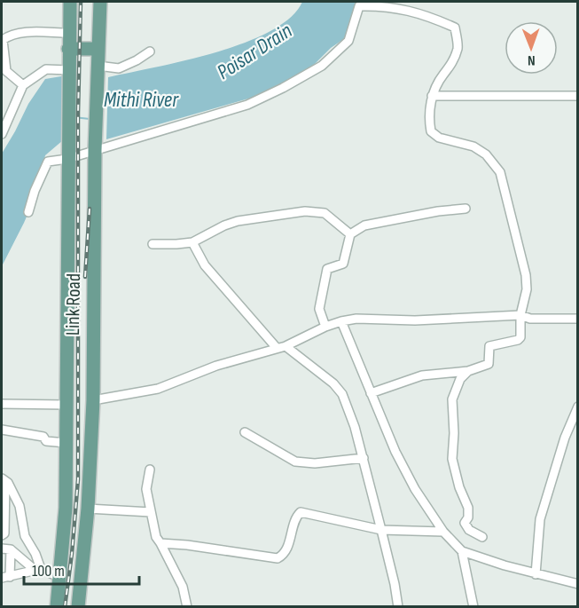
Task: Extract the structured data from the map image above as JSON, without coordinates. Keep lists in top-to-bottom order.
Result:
{
  "streets": {
    "main road": ["Link Road"]
  },
  "water": ["Poisar Drain", "Mithi River"],
  "scale_bar": "100 m",
  "north": "bottom"
}
